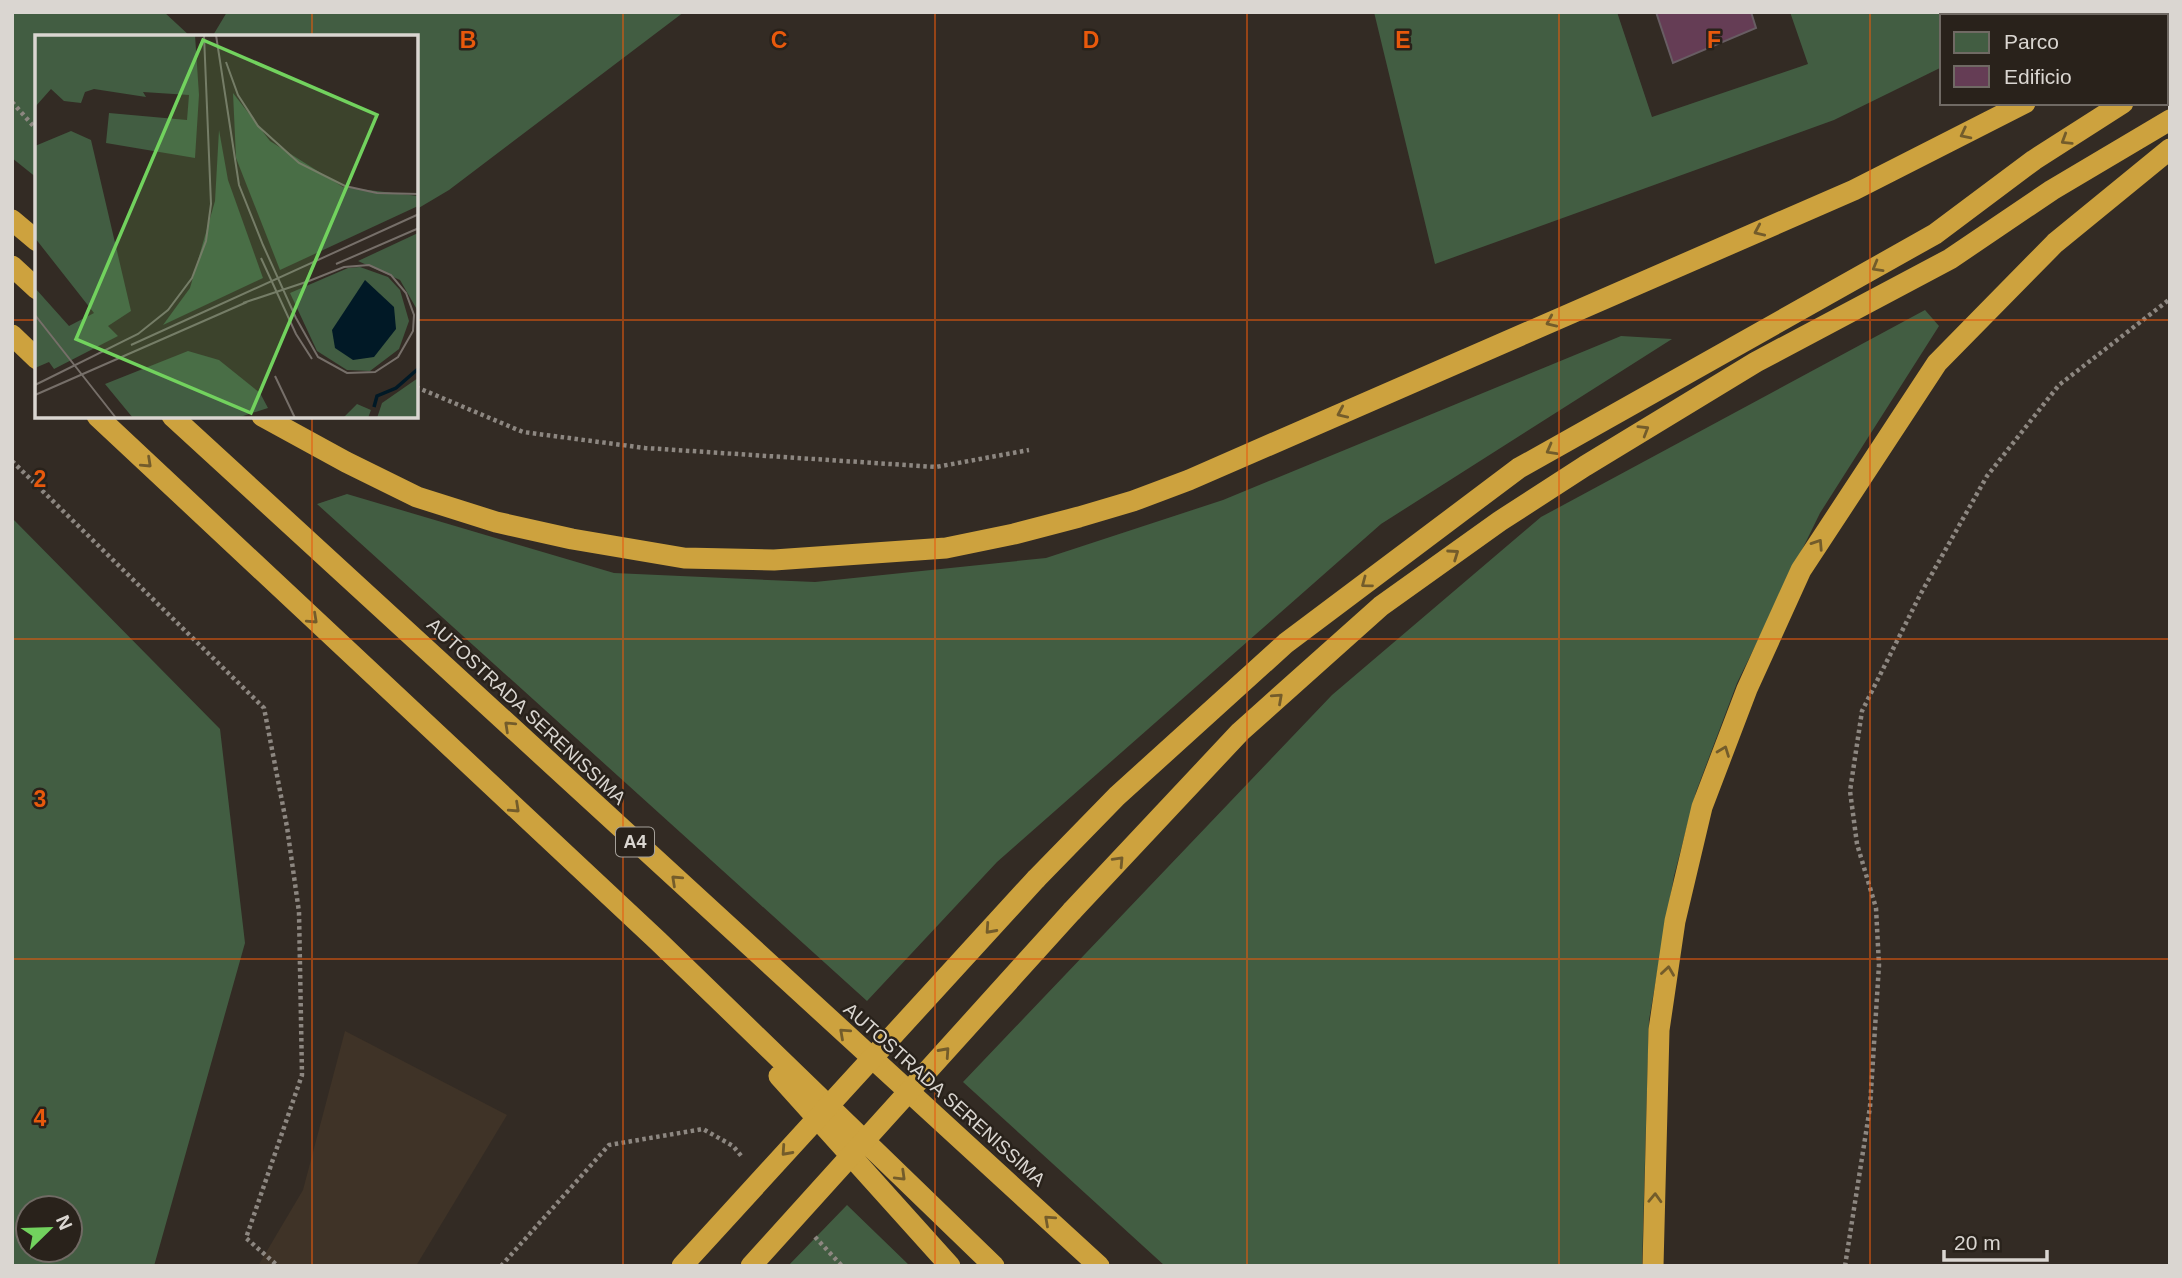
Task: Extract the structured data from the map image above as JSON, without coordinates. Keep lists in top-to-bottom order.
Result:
{
  "streets": {
    "highway": ["AUTOSTRADA SERENISSIMA", "A4"]
  },
  "legend": ["Parco", "Edificio"],
  "scale_bar": "20 m",
  "north": "top right",
  "grid": {
    "columns": [
      "B",
      "C",
      "D",
      "E",
      "F"
    ],
    "rows": ["2", "3", "4"]
  }
}
